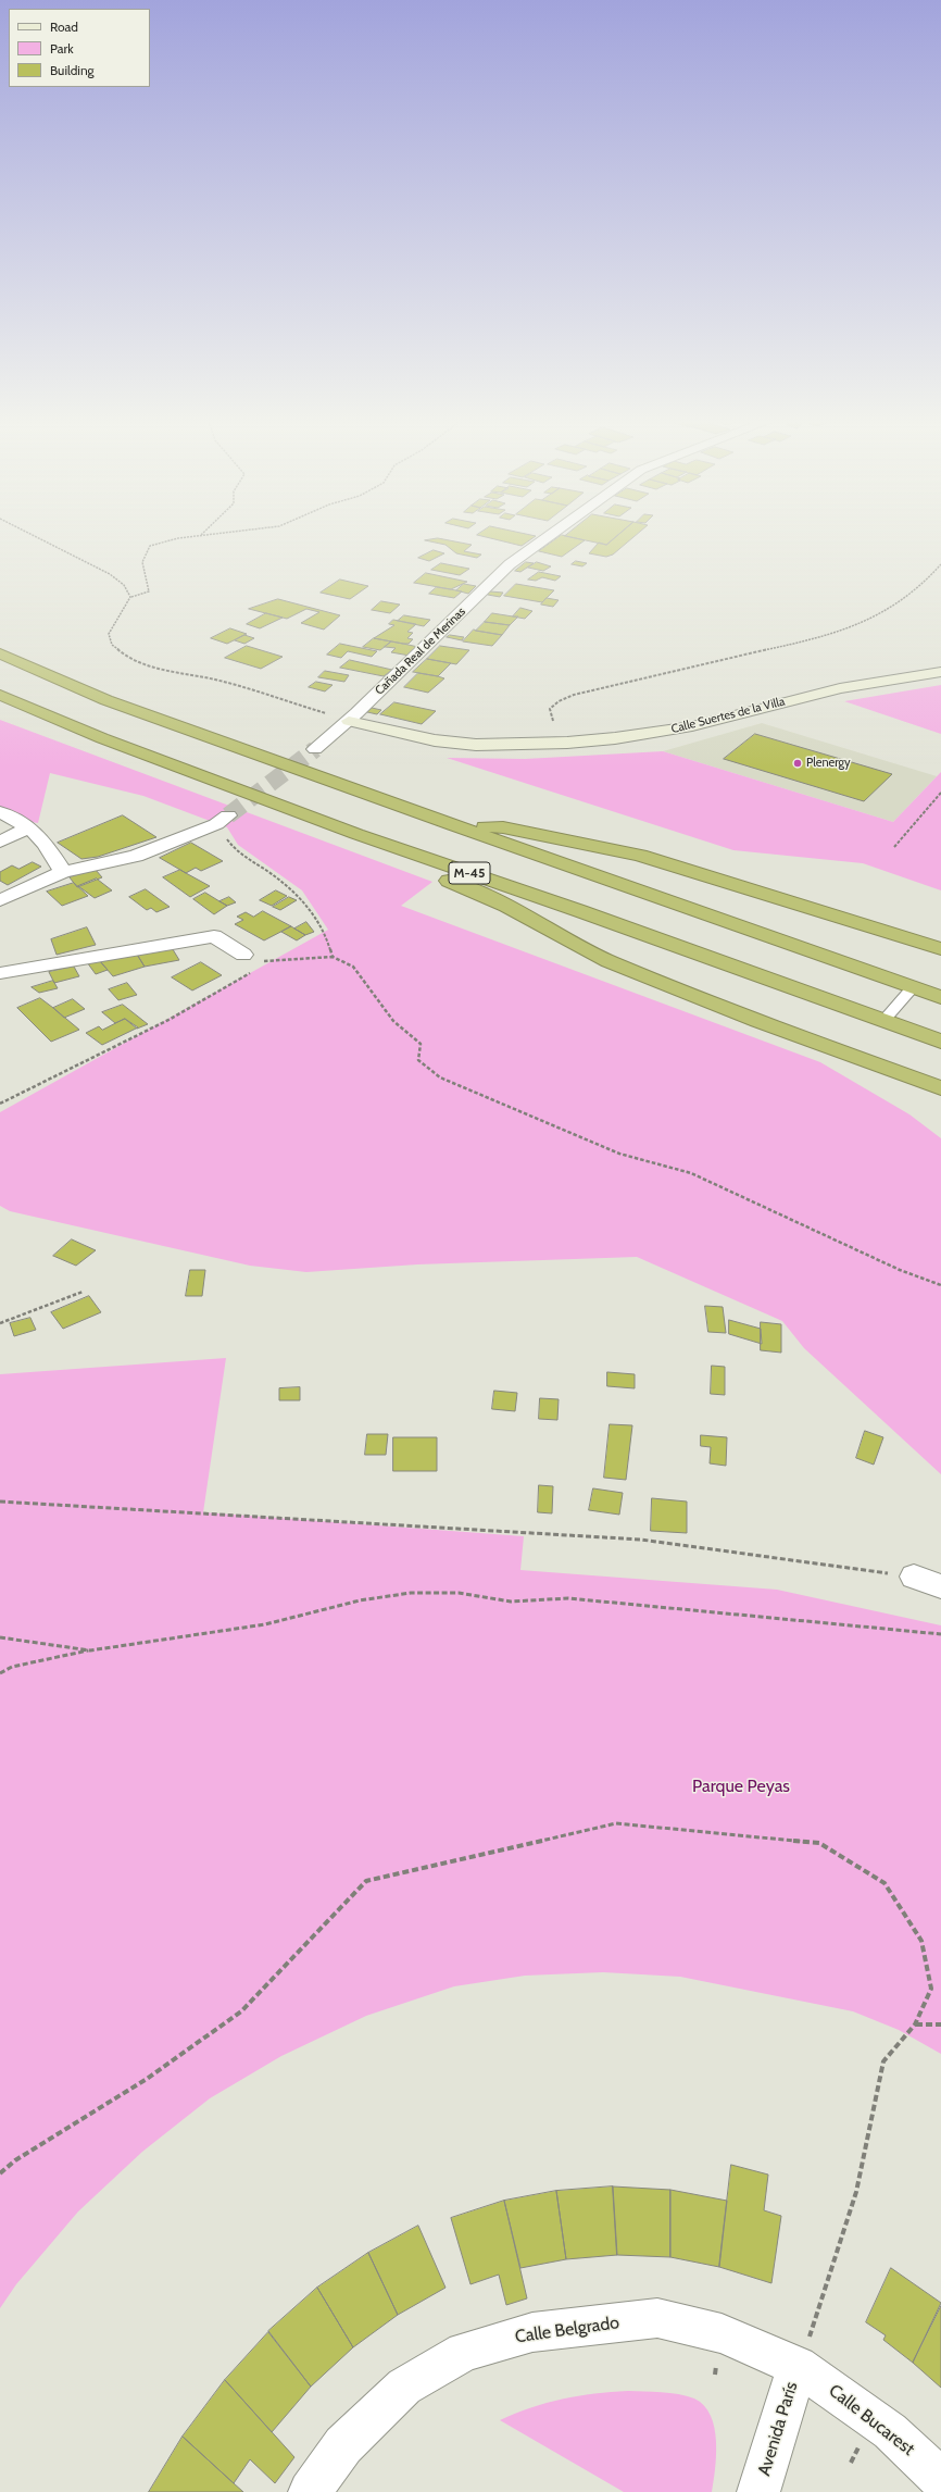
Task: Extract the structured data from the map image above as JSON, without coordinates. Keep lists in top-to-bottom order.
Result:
{
  "streets": {
    "highway": ["M-45"],
    "main road": ["Calle Suertes de la Villa"],
    "street": [
      "Cañada Real de Merinas",
      "Calle Belgrado",
      "Calle Bucarest",
      "Avenida París"
    ]
  },
  "crossings": [
    ["Cañada Real de Merinas", "Calle Suertes de la Villa"],
    ["Calle Belgrado", "Calle Bucarest"],
    ["Calle Belgrado", "Avenida París"],
    ["Calle Bucarest", "Avenida París"]
  ],
  "parks": ["Parque Peyas"],
  "places": ["Plenergy"],
  "legend": ["Road", "Park", "Building"]
}
